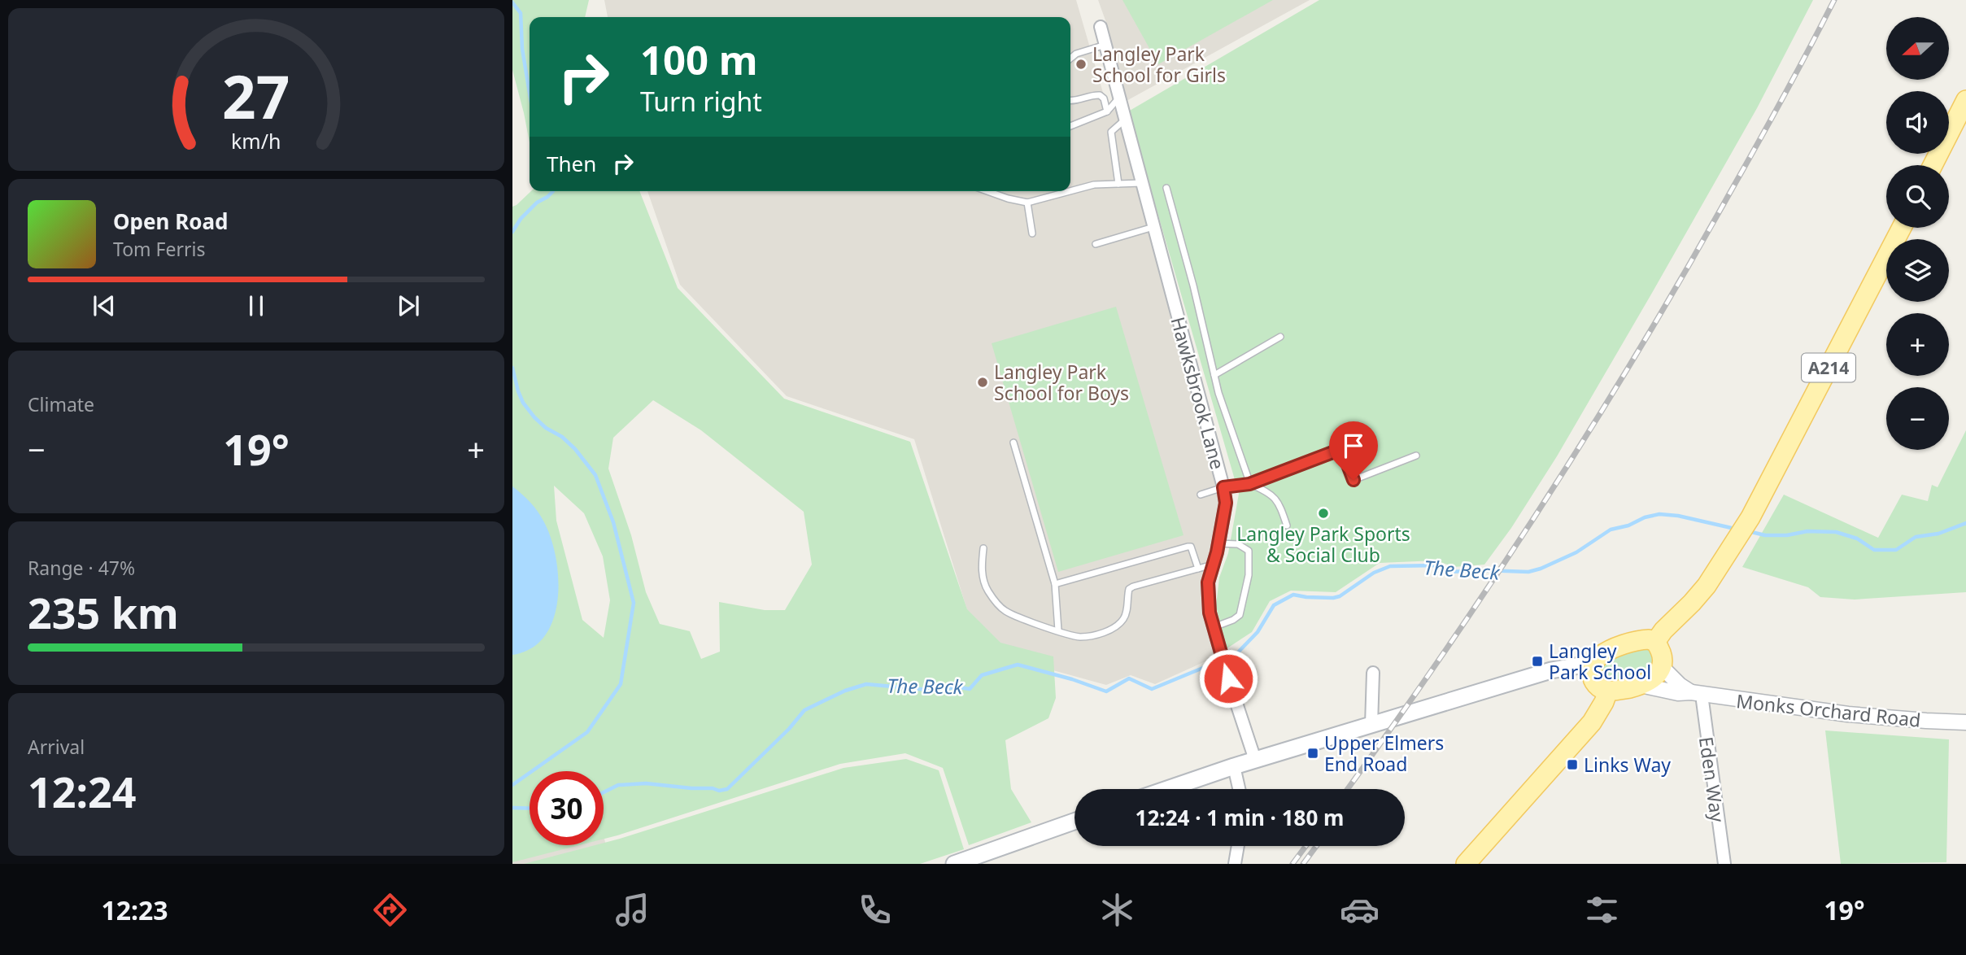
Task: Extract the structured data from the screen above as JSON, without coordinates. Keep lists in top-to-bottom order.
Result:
{
  "streets": {
    "main road": ["A214"],
    "street": ["Hawksbrook Lane", "Monks Orchard Road", "Eden Way"]
  },
  "crossings": [
    ["A214", "Monks Orchard Road"],
    ["Monks Orchard Road", "Eden Way"]
  ],
  "water": ["The Beck"],
  "places": {
    "other": ["Langley Park School for Girls", "Langley Park School for Boys", "Langley Park Sports & Social Club"],
    "transit": ["Langley Park School", "Upper Elmers End Road", "Links Way"]
  },
  "north": "left",
  "page": {
    "map_buttons": ["+", "−"],
    "turn": ["100 m", "Turn right"],
    "then": "Then",
    "song": ["Open Road", "Tom Ferris"],
    "tile": [
      "Climate",
      ["Range · 47%", "235 km"],
      ["Arrival", "12:24"]
    ],
    "heat": ["−", "19°", "+"],
    "limit": "30",
    "trip": "12:24 · 1 min · 180 m",
    "tabs": ["12:23", "19°"],
    "gauge": ["27", "km/h"]
  }
}
